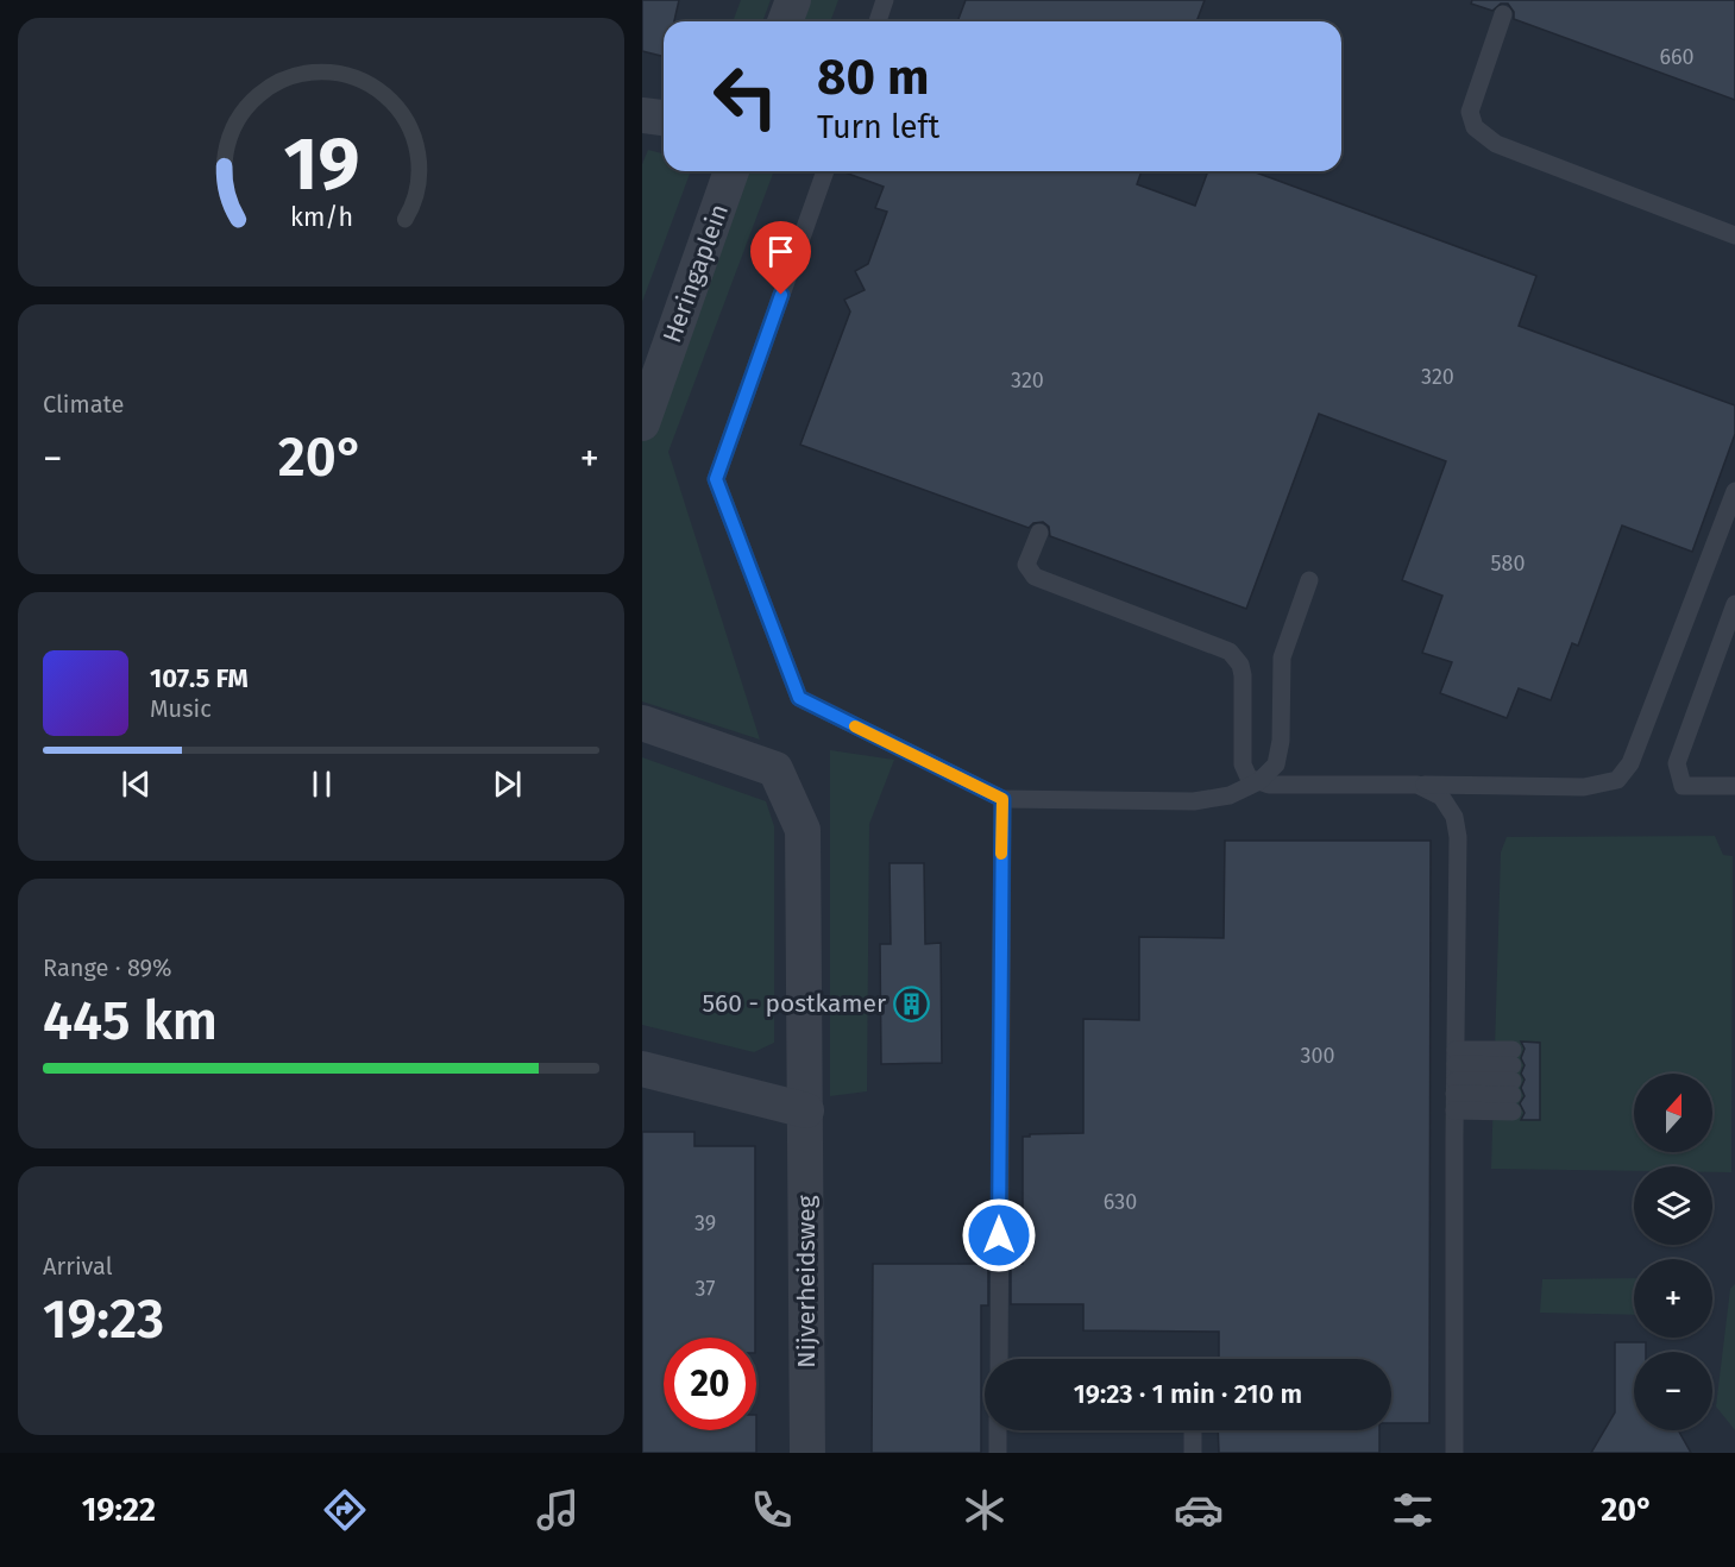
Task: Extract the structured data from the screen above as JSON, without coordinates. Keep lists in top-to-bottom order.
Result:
{
  "streets": {
    "street": ["Heringaplein", "Nijverheidsweg"]
  },
  "places": {
    "building": ["560 - postkamer"]
  },
  "house_numbers": [
    "660",
    "320",
    "320",
    "580",
    "300",
    "630",
    "39",
    "37"
  ],
  "north": "top",
  "page": {
    "turn": ["80 m", "Turn left"],
    "tile": [
      "Climate",
      ["Range · 89%", "445 km"],
      ["Arrival", "19:23"]
    ],
    "heat": ["−", "20°", "+"],
    "song": ["107.5 FM", "Music"],
    "map_buttons": ["+", "−"],
    "limit": "20",
    "trip": "19:23 · 1 min · 210 m",
    "tabs": ["19:22", "20°"],
    "gauge": ["19", "km/h"]
  }
}
